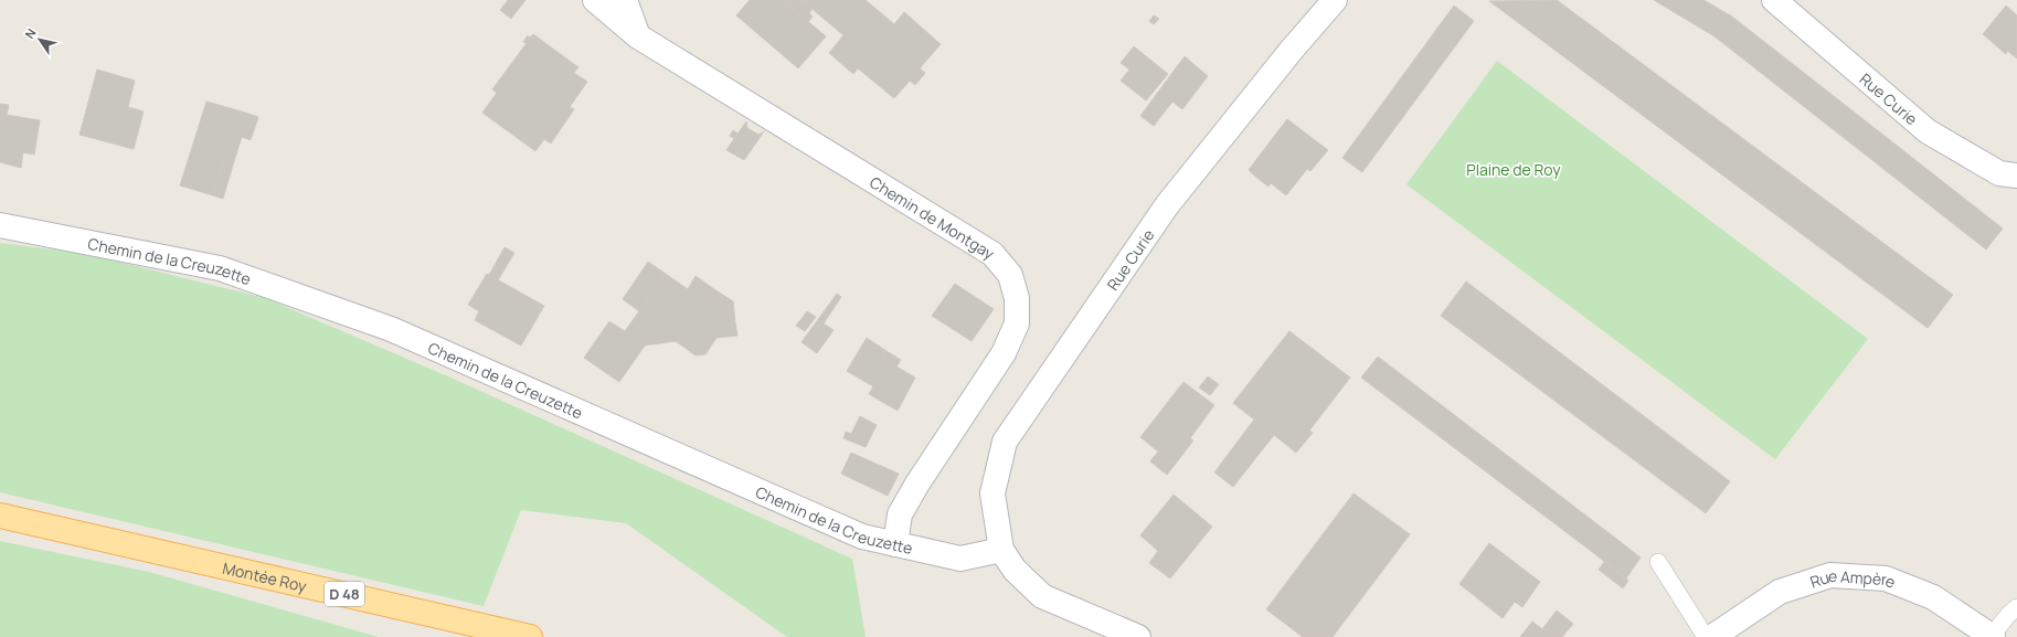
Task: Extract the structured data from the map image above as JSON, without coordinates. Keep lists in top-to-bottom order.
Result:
{
  "streets": {
    "main road": ["Montée Roy", "D 48"],
    "street": [
      "Rue Curie",
      "Chemin de Montgay",
      "Chemin de la Creuzette",
      "Rue Ampère"
    ]
  },
  "crossings": [
    ["Rue Curie", "Chemin de la Creuzette"],
    ["Chemin de Montgay", "Chemin de la Creuzette"]
  ],
  "parks": ["Plaine de Roy"],
  "north": "top left"
}
